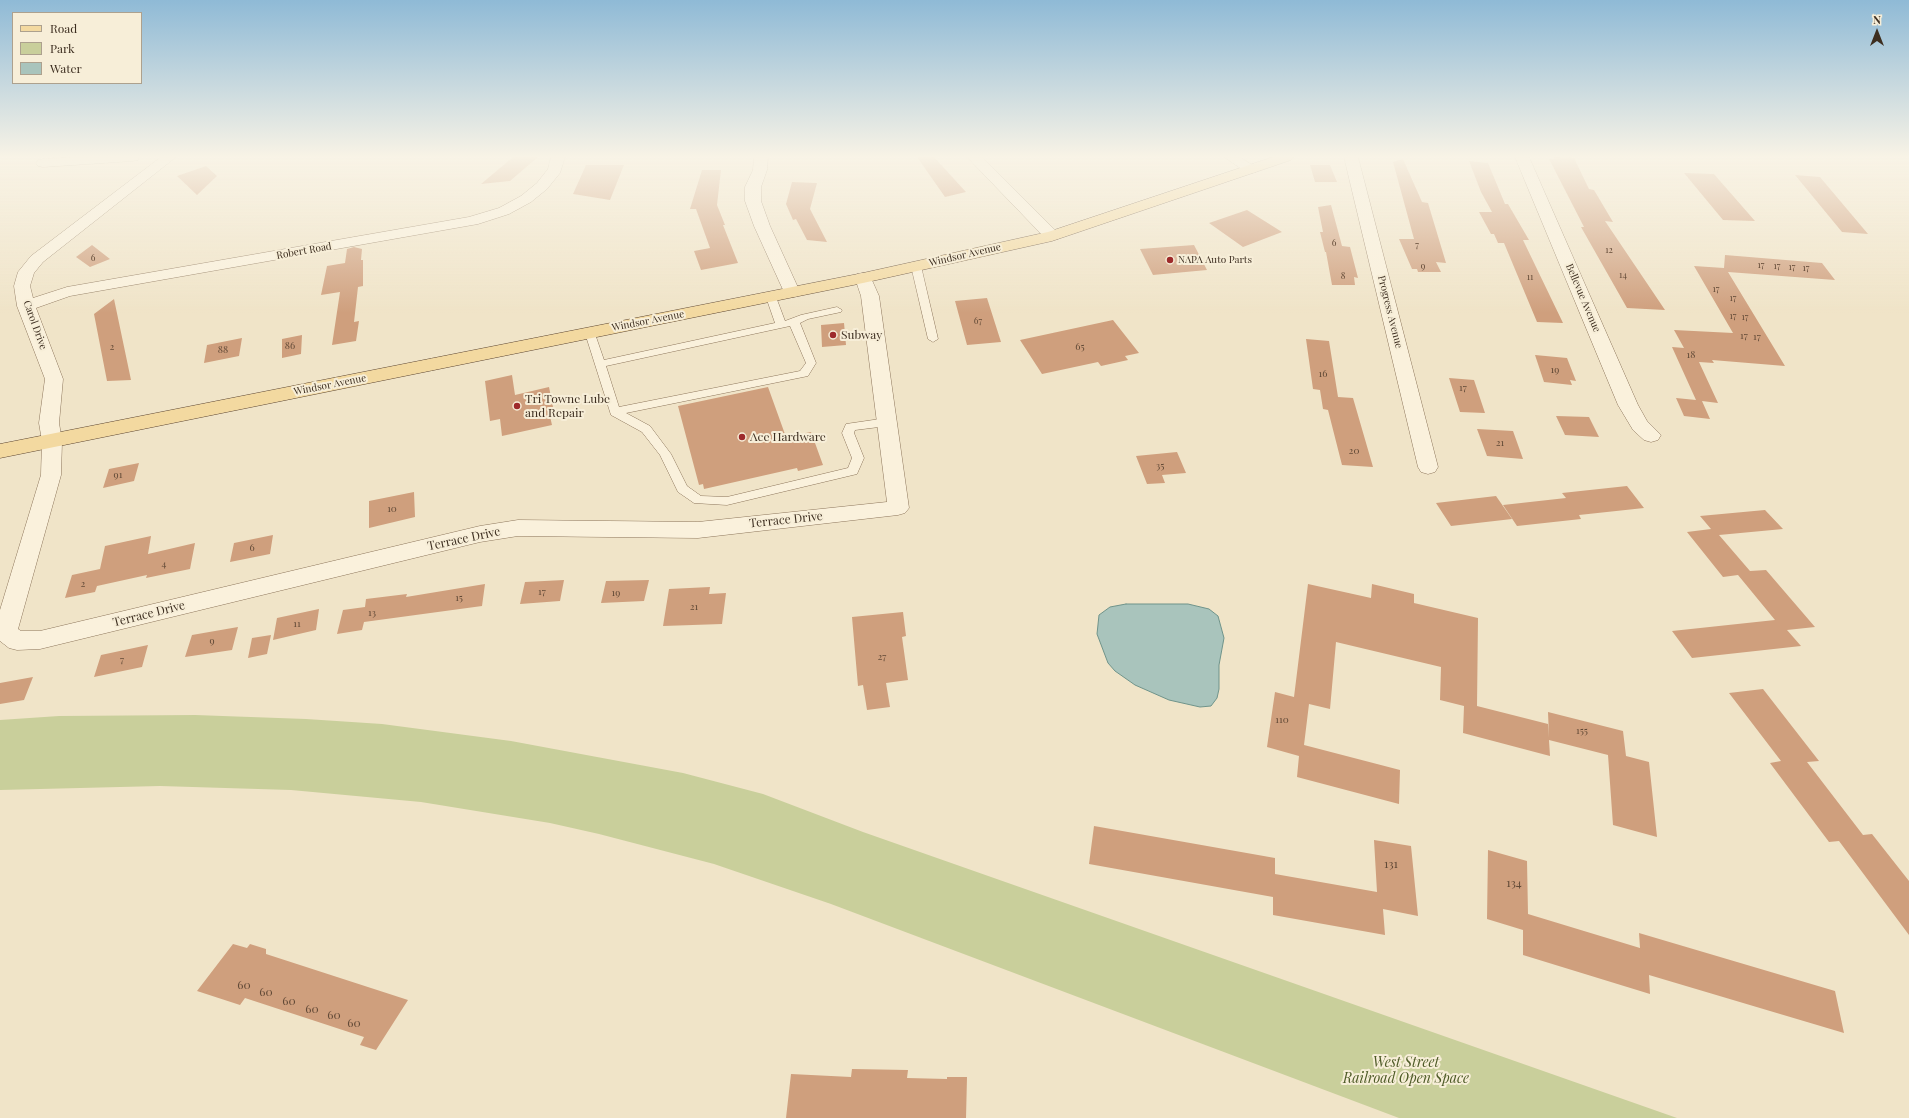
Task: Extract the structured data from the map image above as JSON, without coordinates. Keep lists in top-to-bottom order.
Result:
{
  "streets": {
    "main road": ["Windsor Avenue"],
    "street": [
      "Robert Road",
      "Bellevue Avenue",
      "Progress Avenue",
      "Carol Drive",
      "Terrace Drive"
    ]
  },
  "crossings": [
    ["Robert Road", "Carol Drive"],
    ["Windsor Avenue", "Carol Drive"],
    ["Windsor Avenue", "Terrace Drive"],
    ["Carol Drive", "Terrace Drive"]
  ],
  "parks": ["West Street Railroad Open Space"],
  "places": [
    "NAPA Auto Parts",
    "Subway",
    "Tri Towne Lube and Repair",
    "Ace Hardware"
  ],
  "house_numbers": [
    "6",
    "7",
    "12",
    "6",
    "17",
    "9",
    "17",
    "17",
    "17",
    "14",
    "8",
    "11",
    "17",
    "17",
    "17",
    "17",
    "67",
    "17",
    "17",
    "86",
    "2",
    "65",
    "88",
    "18",
    "19",
    "16",
    "17",
    "21",
    "20",
    "35",
    "91",
    "10",
    "6",
    "4",
    "2",
    "17",
    "19",
    "15",
    "21",
    "13",
    "11",
    "9",
    "27",
    "7",
    "110",
    "155",
    "131",
    "134",
    "60",
    "60",
    "60",
    "60",
    "60",
    "60"
  ],
  "legend": ["Road", "Park", "Water"],
  "north": "top"
}
